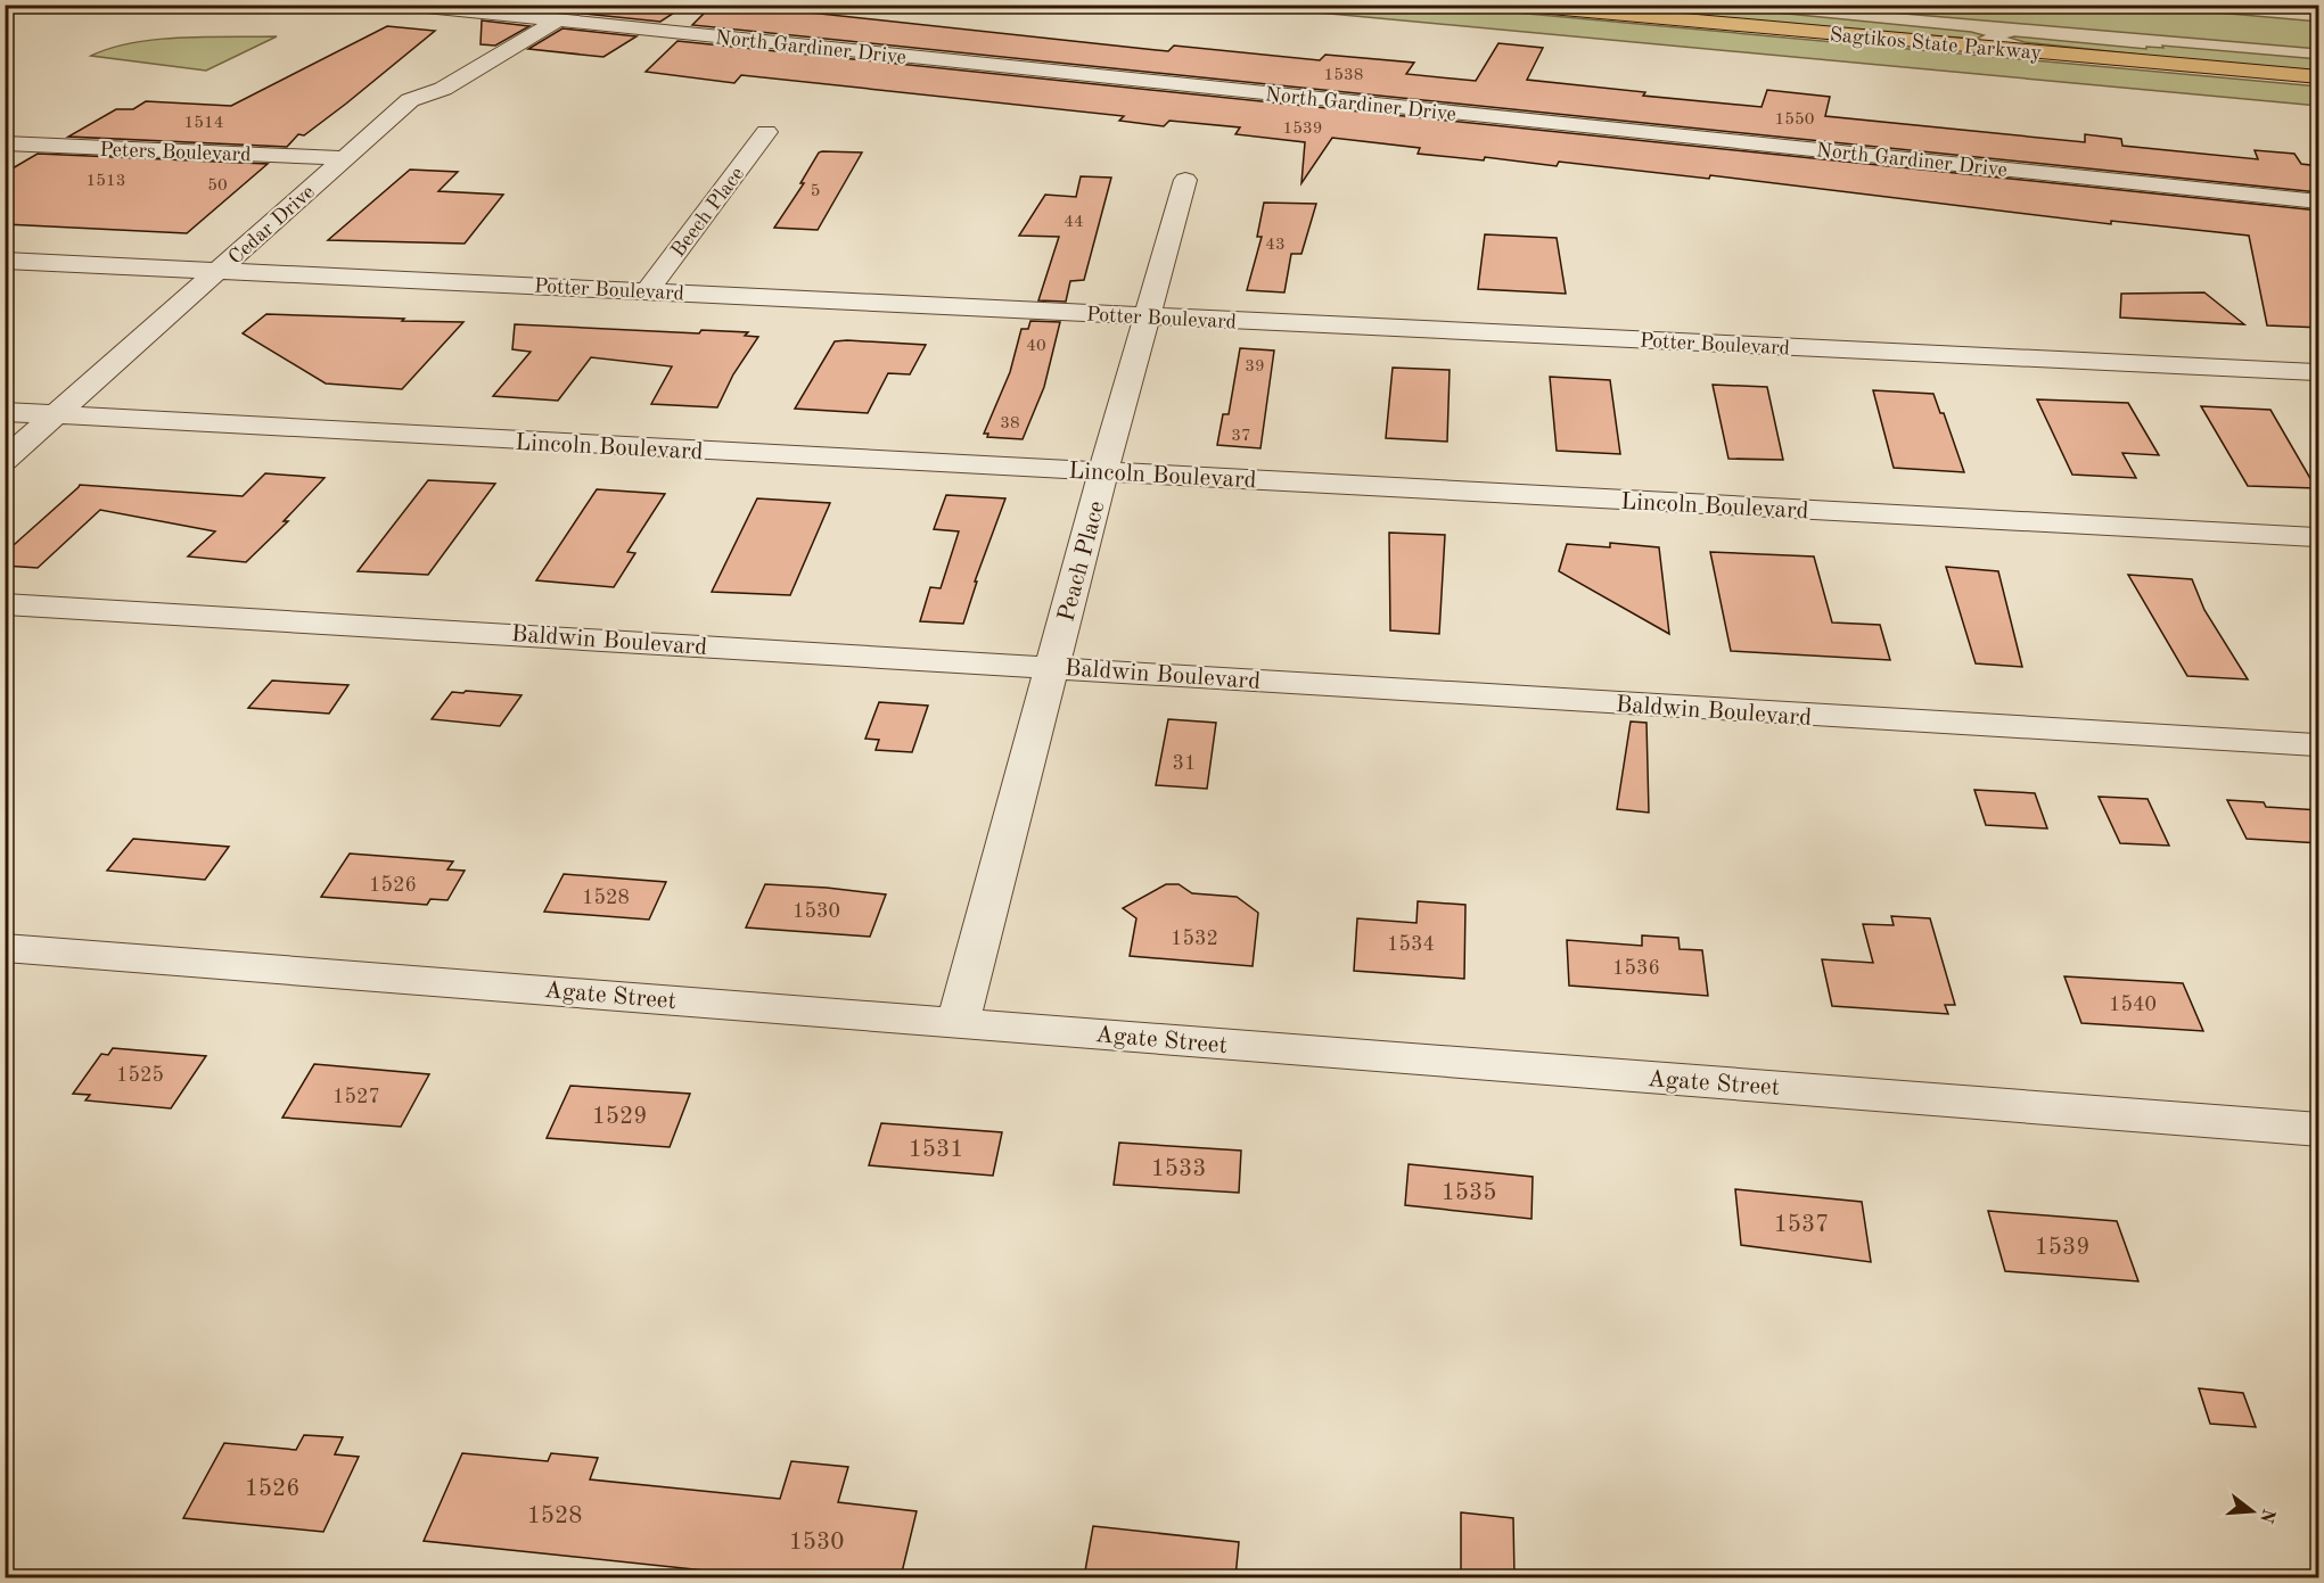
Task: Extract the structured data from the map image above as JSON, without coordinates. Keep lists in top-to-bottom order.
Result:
{
  "streets": {
    "highway": ["Sagtikos State Parkway"],
    "street": [
      "North Gardiner Drive",
      "Peters Boulevard",
      "Beech Place",
      "Cedar Drive",
      "Potter Boulevard",
      "Lincoln Boulevard",
      "Peach Place",
      "Baldwin Boulevard",
      "Agate Street"
    ]
  },
  "crossings": [
    ["North Gardiner Drive", "Cedar Drive"],
    ["Peters Boulevard", "Cedar Drive"],
    ["Beech Place", "Potter Boulevard"],
    ["Cedar Drive", "Potter Boulevard"],
    ["Cedar Drive", "Lincoln Boulevard"],
    ["Potter Boulevard", "Peach Place"],
    ["Lincoln Boulevard", "Peach Place"],
    ["Peach Place", "Baldwin Boulevard"],
    ["Peach Place", "Agate Street"]
  ],
  "house_numbers": [
    "1538",
    "1550",
    "1514",
    "1539",
    "1513",
    "50",
    "5",
    "44",
    "43",
    "40",
    "39",
    "38",
    "37",
    "31",
    "1526",
    "1528",
    "1530",
    "1532",
    "1534",
    "1536",
    "1540",
    "1525",
    "1527",
    "1529",
    "1531",
    "1533",
    "1535",
    "1537",
    "1539",
    "1526",
    "1528",
    "1530"
  ],
  "north": "right"
}
